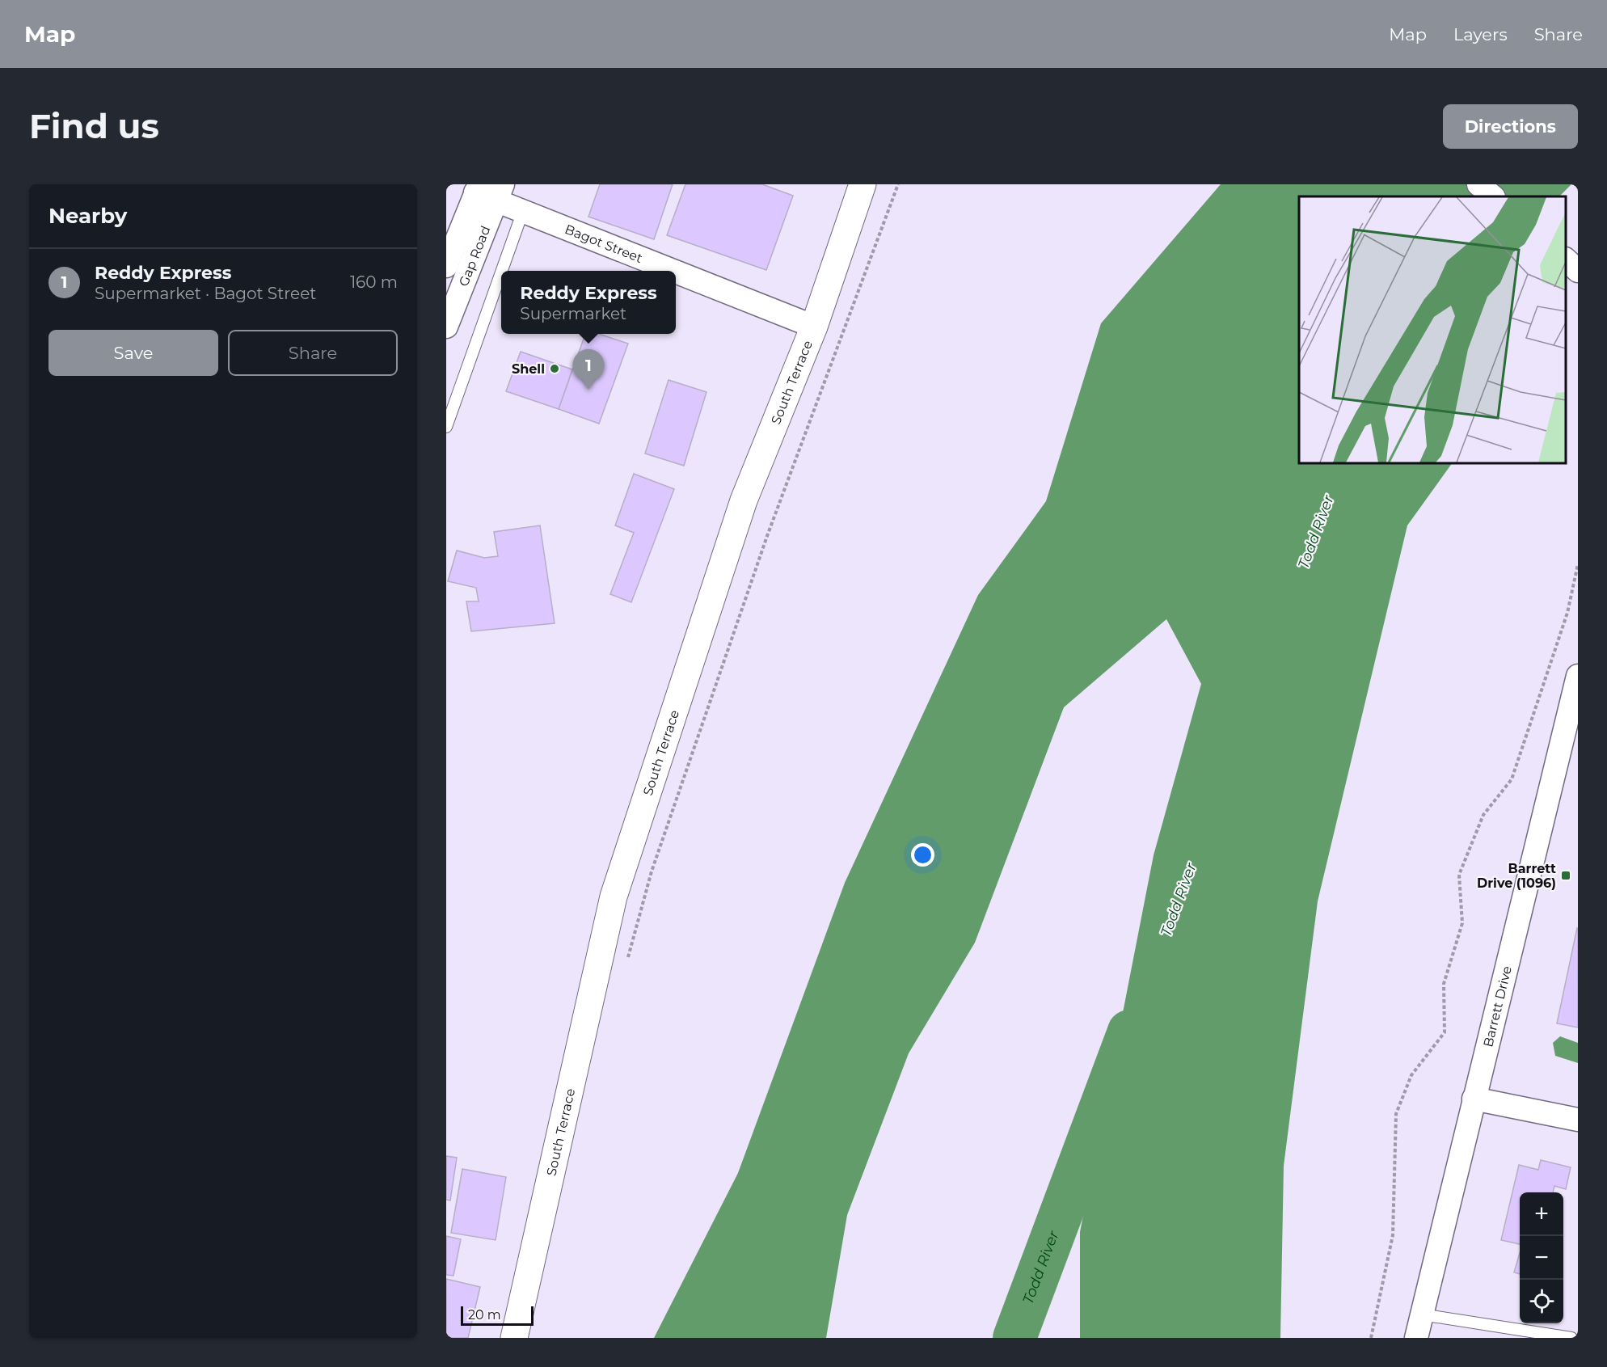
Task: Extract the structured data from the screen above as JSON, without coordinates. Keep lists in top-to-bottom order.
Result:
{
  "streets": {
    "street": [
      "Bagot Street",
      "Gap Road",
      "South Terrace",
      "Barrett Drive"
    ]
  },
  "crossings": [
    ["Bagot Street", "Gap Road"],
    ["Bagot Street", "South Terrace"]
  ],
  "water": ["Todd River"],
  "places": {
    "other": ["Shell"],
    "transit": ["Barrett Drive (1096)"]
  },
  "scale_bar": "20 m",
  "page": {
    "header": "Map",
    "nav": ["Map", "Layers", "Share"],
    "buttons": [
      "Directions",
      ["Save", "Share"]
    ],
    "title": "Find us",
    "heading": "Nearby",
    "list": [
      {
        "mark": "1",
        "name": "Reddy Express",
        "note": "Supermarket · Bagot Street",
        "value": "160 m"
      }
    ],
    "popup": ["Reddy Express", "Supermarket"],
    "pins": "1",
    "map_buttons": ["+", "−"],
    "scale": "20 m"
  }
}
